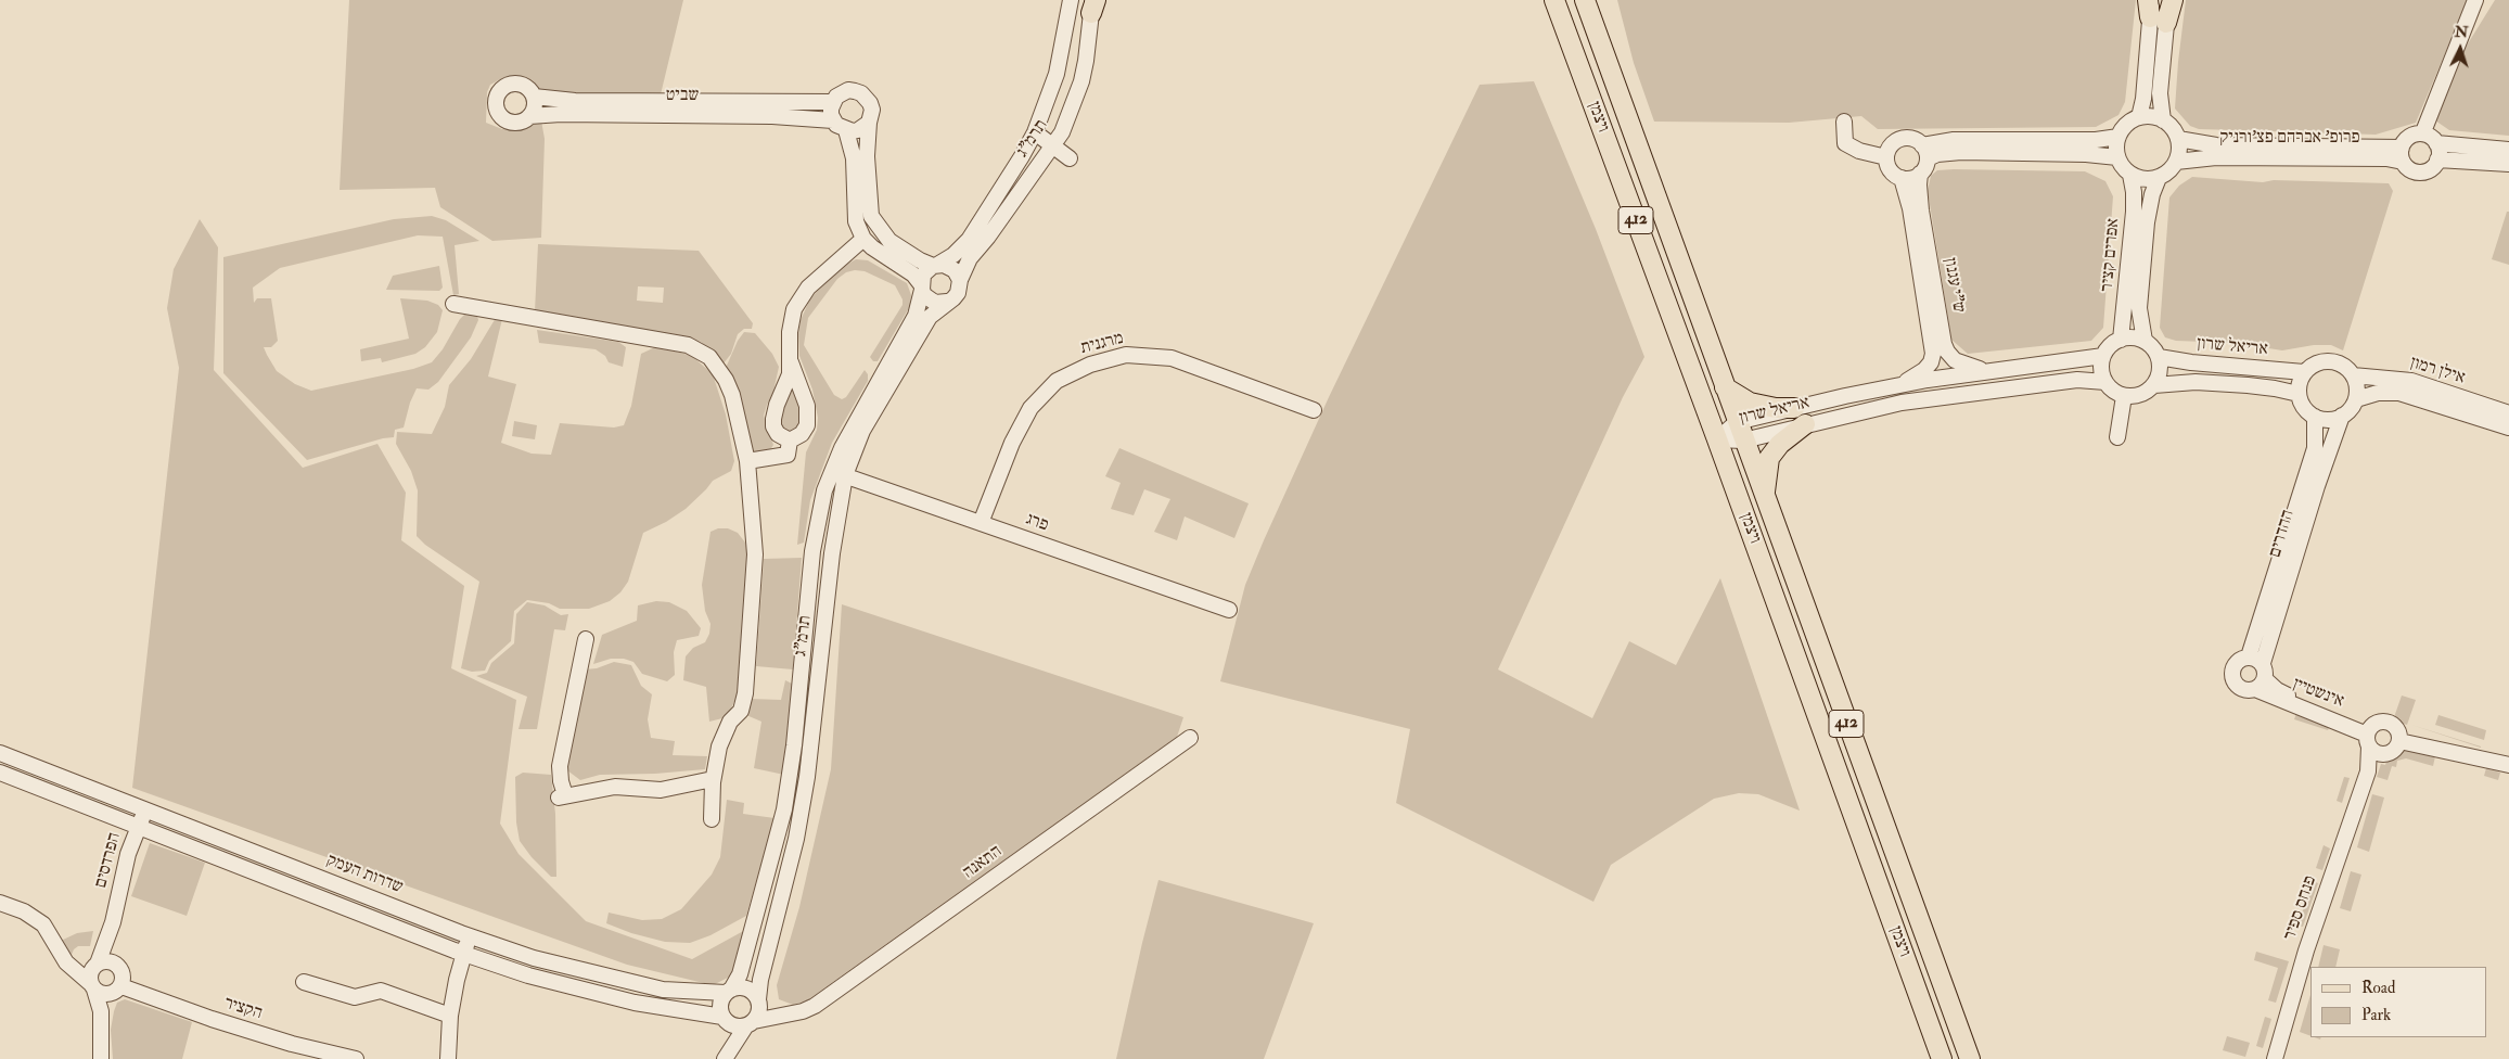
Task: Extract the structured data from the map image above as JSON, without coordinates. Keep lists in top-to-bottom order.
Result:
{
  "streets": {
    "main road": ["ויצמן", "412"],
    "street": [
      "שביט",
      "תרמ\"ג",
      "פרופ' אברהם פצ'ורניק",
      "אפרים קציר",
      "ש\"י עגנון",
      "מרגנית",
      "אריאל שרון",
      "אילן רמון",
      "פרג",
      "ההדרים",
      "אינשטיין",
      "הפרדסים",
      "התאנה",
      "שדרות העמק",
      "פנחס ספיר",
      "הקציר"
    ]
  },
  "crossings": [
    ["ויצמן", "אריאל שרון"],
    ["תרמ\"ג", "פרג"],
    ["תרמ\"ג", "התאנה"],
    ["תרמ\"ג", "שדרות העמק"],
    ["פרופ' אברהם פצ'ורניק", "אפרים קציר"],
    ["אפרים קציר", "אריאל שרון"],
    ["ש\"י עגנון", "אריאל שרון"],
    ["מרגנית", "פרג"],
    ["אריאל שרון", "אילן רמון"],
    ["אריאל שרון", "ההדרים"],
    ["אילן רמון", "ההדרים"],
    ["ההדרים", "אינשטיין"],
    ["אינשטיין", "פנחס ספיר"],
    ["הפרדסים", "שדרות העמק"],
    ["הפרדסים", "הקציר"],
    ["התאנה", "שדרות העמק"]
  ],
  "legend": ["Road", "Park"],
  "north": "top"
}
